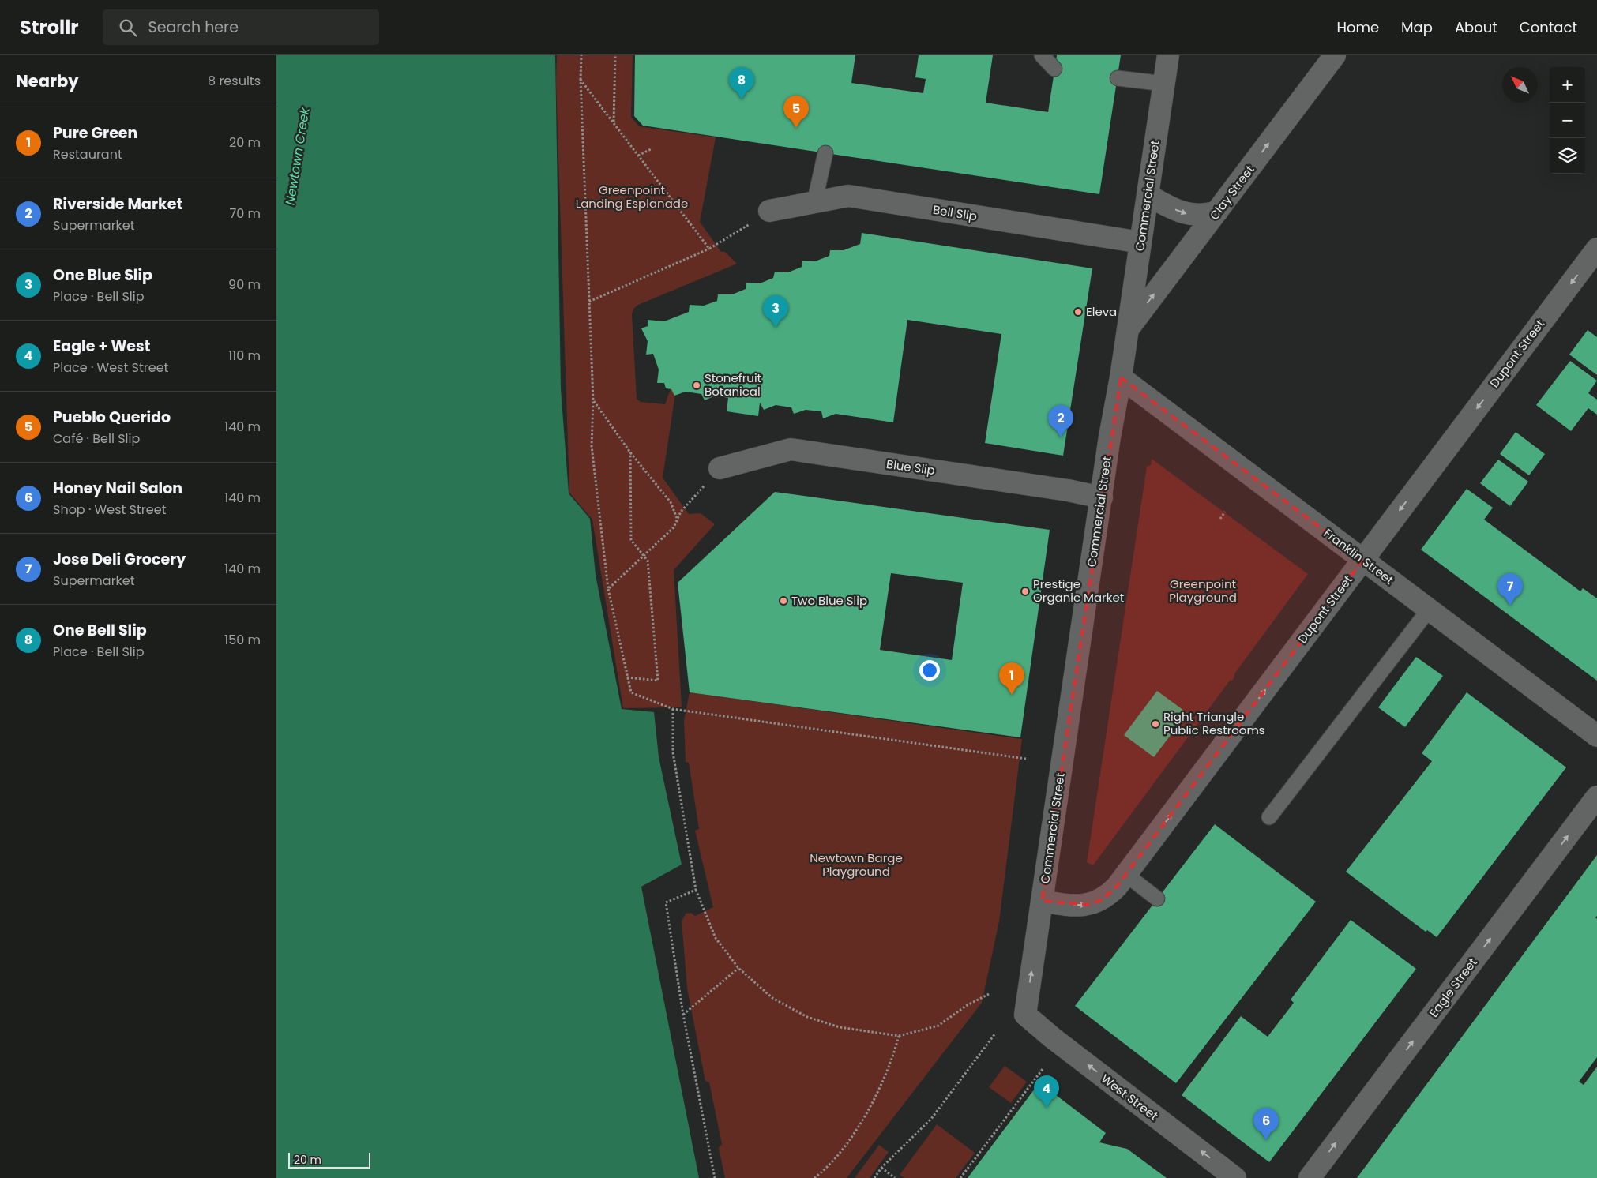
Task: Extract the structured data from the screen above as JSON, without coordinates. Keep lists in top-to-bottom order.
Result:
{
  "streets": {
    "street": [
      "Clay Street",
      "Commercial Street",
      "Bell Slip",
      "Dupont Street",
      "Blue Slip",
      "Franklin Street",
      "Eagle Street",
      "West Street"
    ]
  },
  "crossings": [
    ["Clay Street", "Commercial Street"],
    ["Commercial Street", "Bell Slip"],
    ["Commercial Street", "Dupont Street"],
    ["Commercial Street", "Blue Slip"],
    ["Commercial Street", "Franklin Street"],
    ["Commercial Street", "West Street"],
    ["Dupont Street", "Franklin Street"]
  ],
  "one_way": ["Clay Street", "Eagle Street", "West Street"],
  "water": ["Newtown Creek"],
  "parks": ["Greenpoint Landing Esplanade", "Greenpoint Playground", "Newtown Barge Playground"],
  "places": [
    "Eleva",
    "Stonefruit Botanical",
    "Prestige Organic Market",
    "Two Blue Slip",
    "Right Triangle Public Restrooms"
  ],
  "scale_bar": "20 m",
  "north": "top left",
  "page": {
    "header": "Strollr",
    "search": "Search here",
    "nav": [
      "Home",
      "Map",
      "About",
      "Contact"
    ],
    "heading": ["Nearby", "8 results"],
    "map_buttons": ["+", "−"],
    "pins": [
      "8",
      "5",
      "3",
      "2",
      "7",
      "1",
      "4",
      "6"
    ],
    "list": [
      {
        "mark": "1",
        "name": "Pure Green",
        "note": "Restaurant",
        "value": "20 m"
      },
      {
        "mark": "2",
        "name": "Riverside Market",
        "note": "Supermarket",
        "value": "70 m"
      },
      {
        "mark": "3",
        "name": "One Blue Slip",
        "note": "Place · Bell Slip",
        "value": "90 m"
      },
      {
        "mark": "4",
        "name": "Eagle + West",
        "note": "Place · West Street",
        "value": "110 m"
      },
      {
        "mark": "5",
        "name": "Pueblo Querido",
        "note": "Café · Bell Slip",
        "value": "140 m"
      },
      {
        "mark": "6",
        "name": "Honey Nail Salon",
        "note": "Shop · West Street",
        "value": "140 m"
      },
      {
        "mark": "7",
        "name": "Jose Deli Grocery",
        "note": "Supermarket",
        "value": "140 m"
      },
      {
        "mark": "8",
        "name": "One Bell Slip",
        "note": "Place · Bell Slip",
        "value": "150 m"
      }
    ],
    "scale": "20 m"
  }
}
